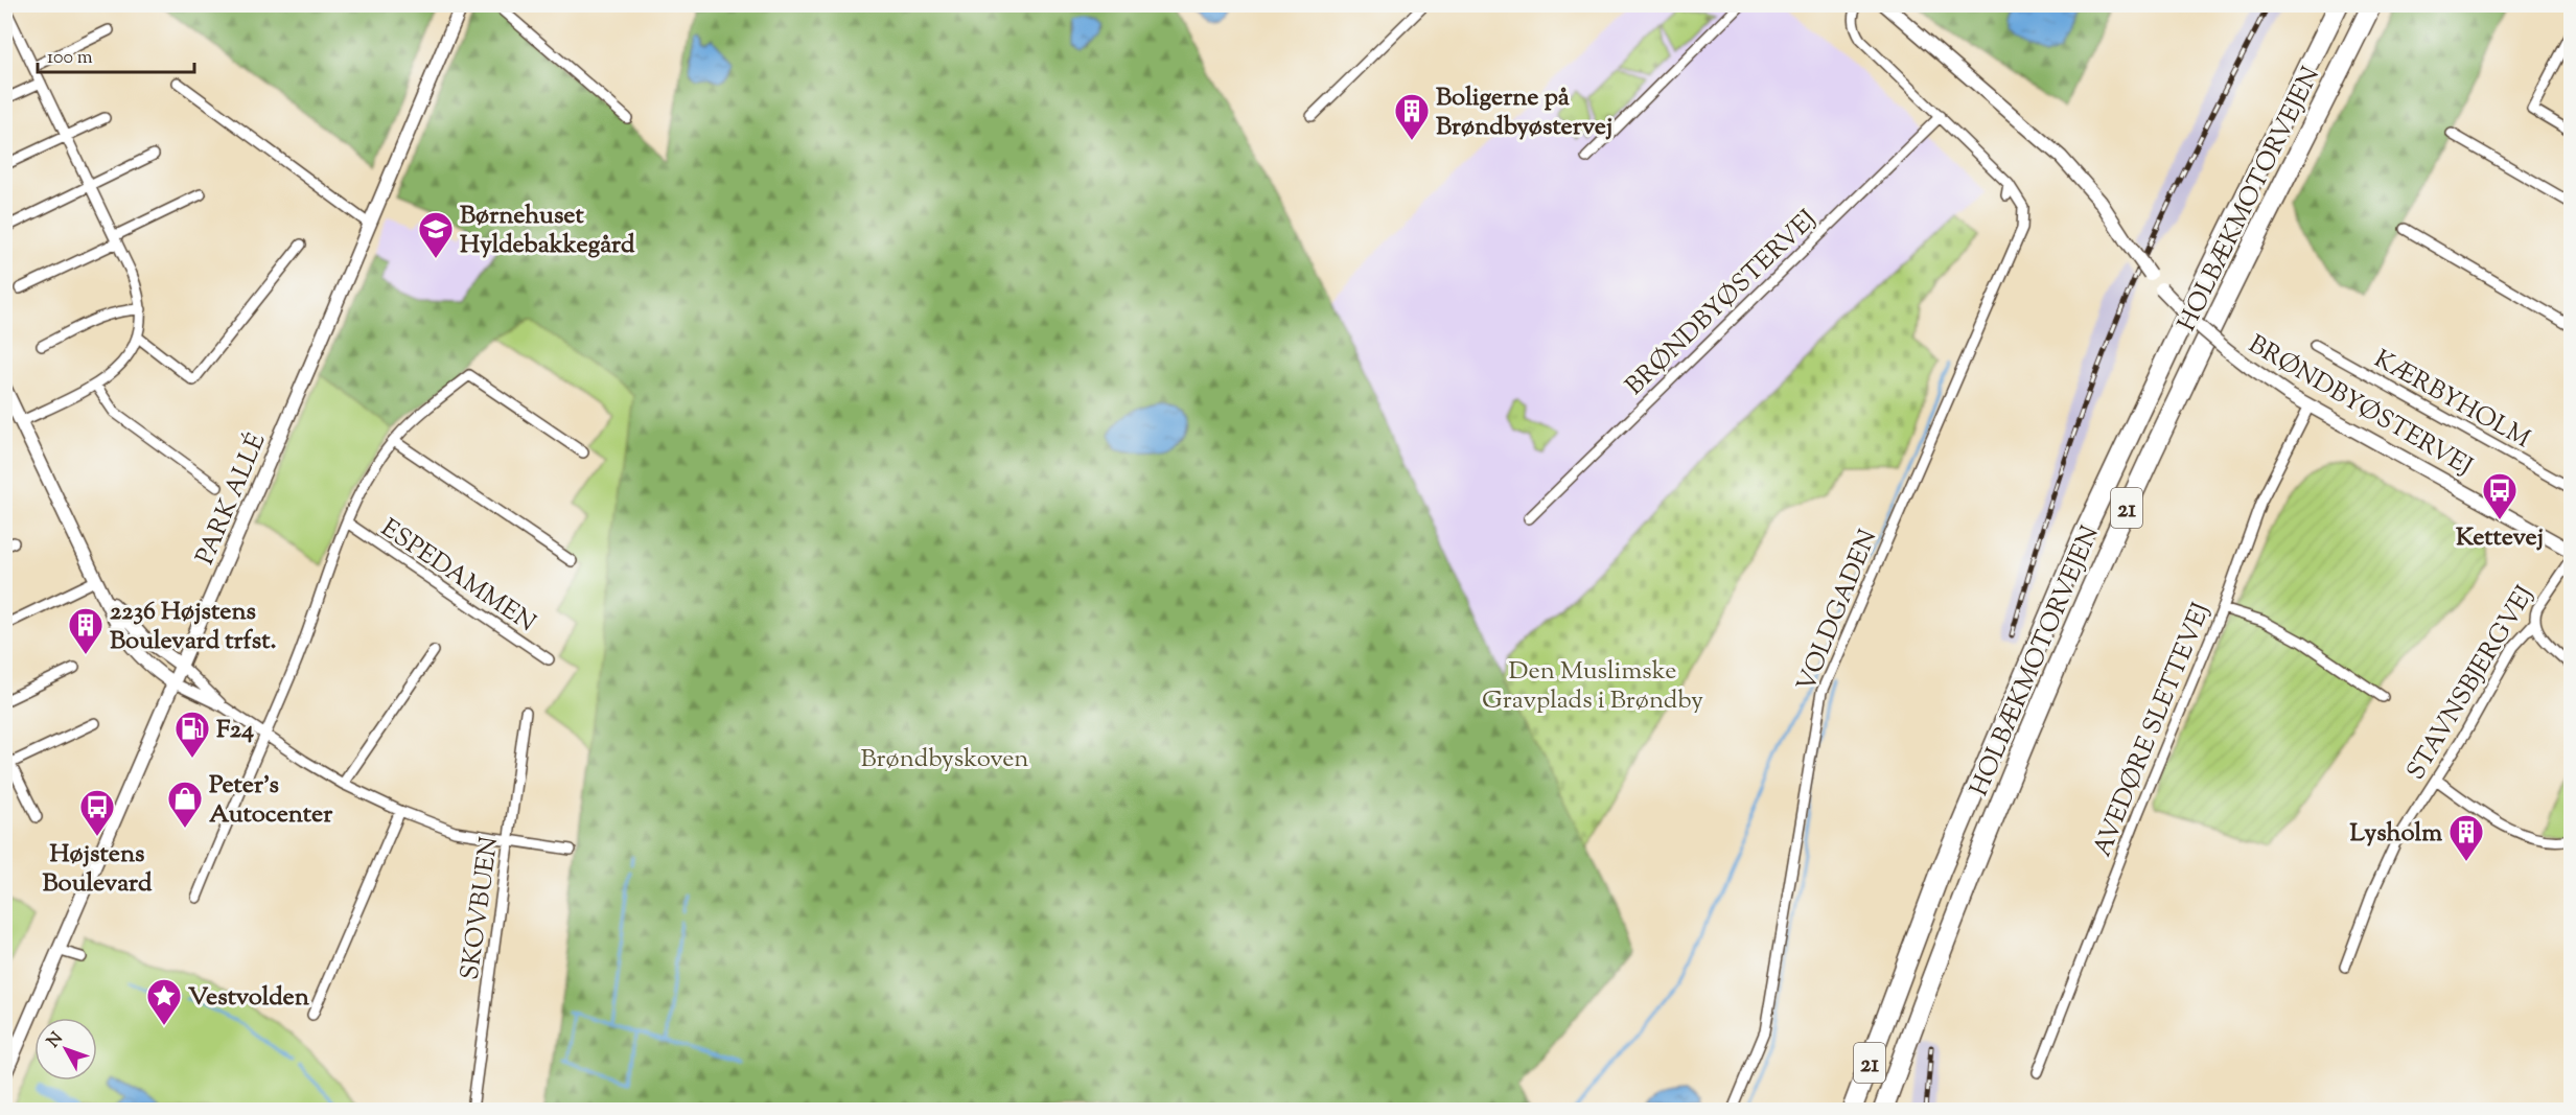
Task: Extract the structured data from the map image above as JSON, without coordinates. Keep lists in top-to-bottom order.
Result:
{
  "streets": {
    "highway": ["HOLBÆKMOTORVEJEN", "21"],
    "street": [
      "BRØNDBYØSTERVEJ",
      "KÆRBYHOLM",
      "PARK ALLÉ",
      "ESPEDAMMEN",
      "VOLDGADEN",
      "STAVNSBJERGVEJ",
      "AVEDØRE SLETTEVEJ",
      "SKOVBUEN"
    ]
  },
  "crossings": [
    ["BRØNDBYØSTERVEJ", "AVEDØRE SLETTEVEJ"]
  ],
  "parks": ["Den Muslimske Gravplads i Brøndby", "Brøndbyskoven"],
  "places": {
    "building": ["Boligerne på Brøndbyøstervej", "2236 Højstens Boulevard trfst.", "Lysholm"],
    "school or university": ["Børnehuset Hyldebakkegård"],
    "bus stop": ["Kettevej", "Højstens Boulevard"],
    "fuel station": ["F24"],
    "shop": ["Peter's Autocenter"],
    "place": ["Vestvolden"]
  },
  "scale_bar": "100 m",
  "north": "top left"
}
